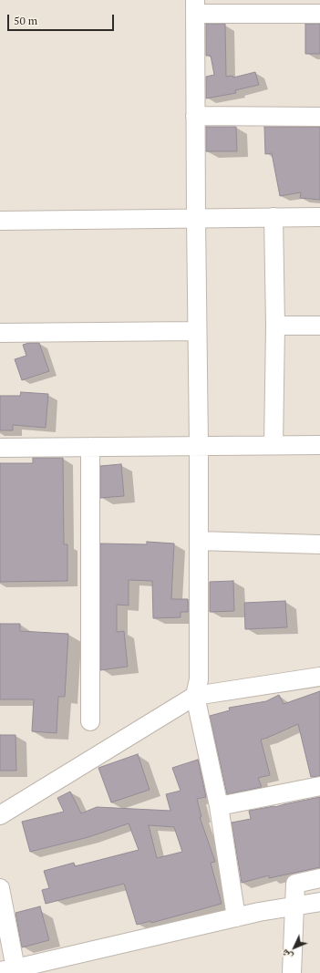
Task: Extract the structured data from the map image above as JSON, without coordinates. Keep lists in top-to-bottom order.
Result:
{
  "scale_bar": "50 m",
  "north": "bottom left"
}
